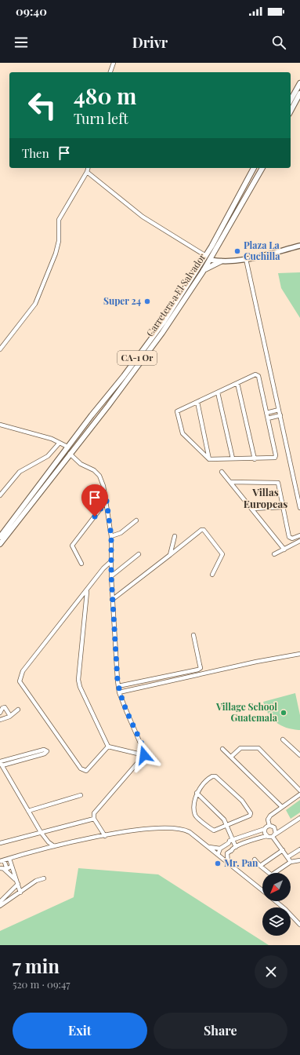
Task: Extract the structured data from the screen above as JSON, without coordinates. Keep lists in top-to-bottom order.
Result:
{
  "streets": {
    "highway": ["Carretera a El Salvador", "CA-1 Or"]
  },
  "districts": ["Villas Europeas"],
  "places": [
    "Plaza La Cuchilla",
    "Super 24",
    "Village School Guatemala",
    "Mr. Pan"
  ],
  "north": "bottom left",
  "page": {
    "status": "09:40",
    "header": "Drivr",
    "turn": ["480 m", "Turn left"],
    "then": "Then",
    "heading": ["7 min", "520 m · 09:47"],
    "buttons": ["Exit", "Share"]
  }
}
